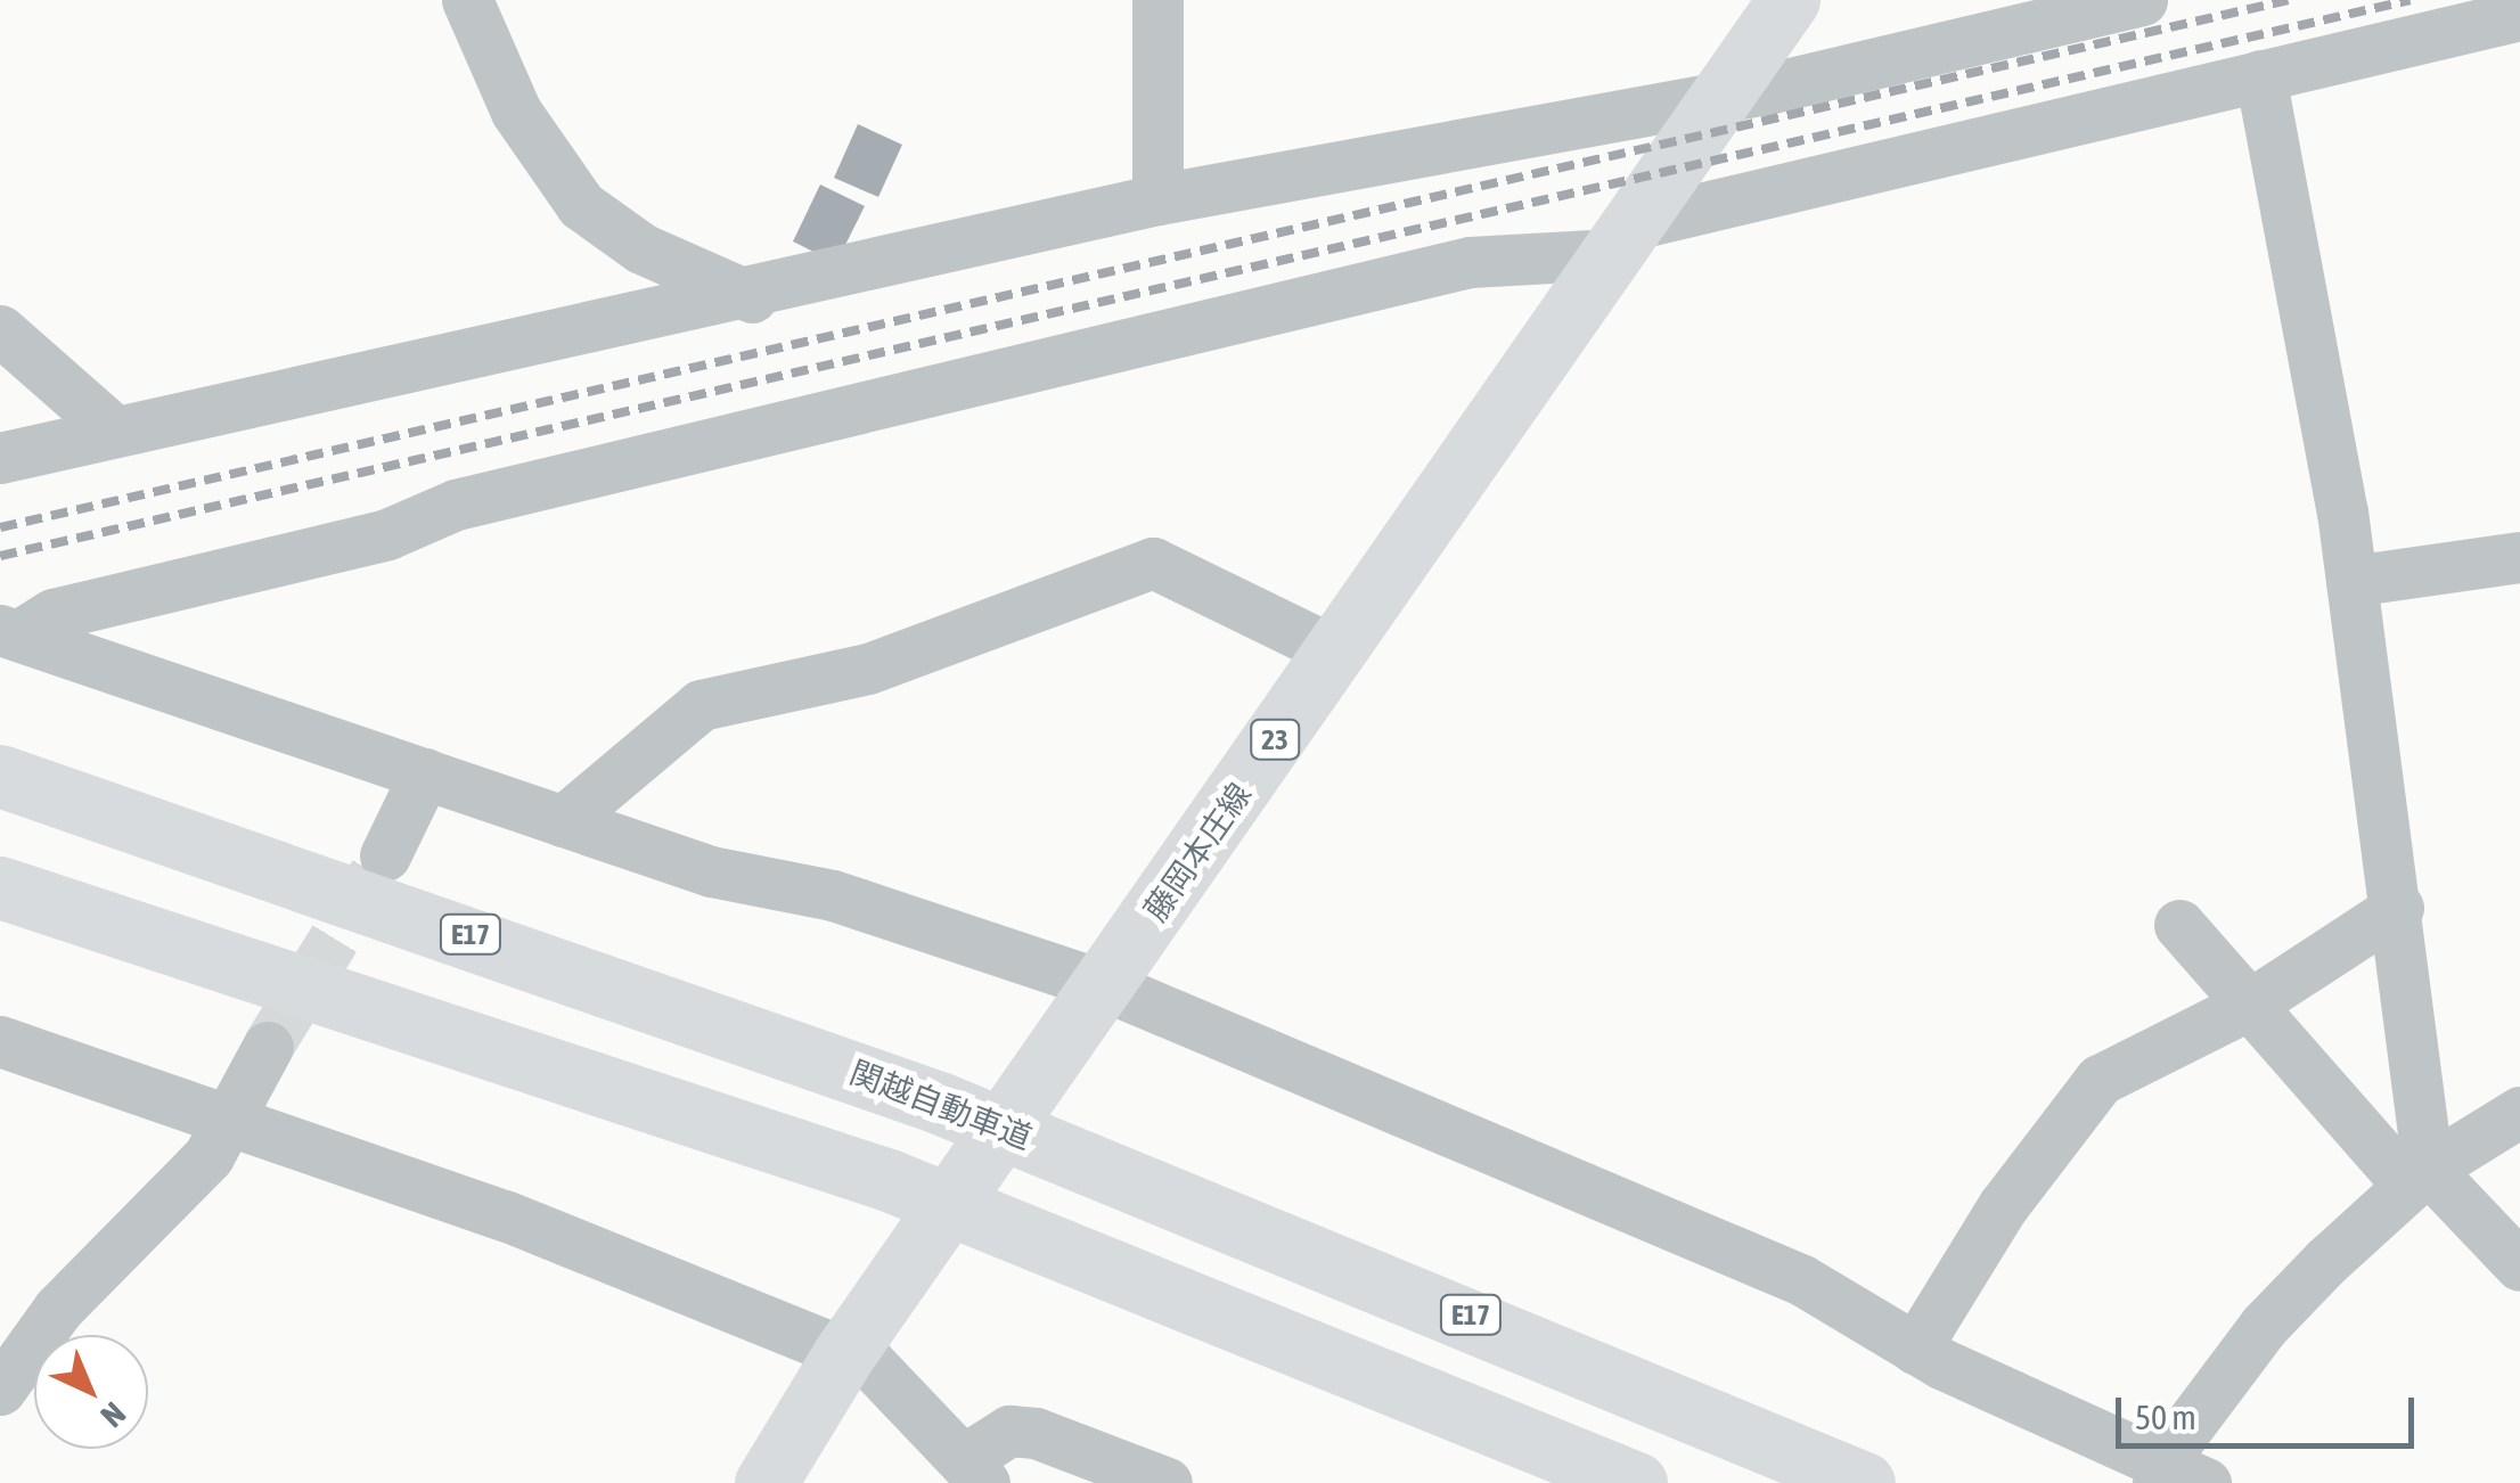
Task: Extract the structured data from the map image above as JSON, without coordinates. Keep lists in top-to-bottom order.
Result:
{
  "streets": {
    "main road": [
      "23",
      "藤岡本庄線",
      "E17",
      "関越自動車道"
    ]
  },
  "scale_bar": "50 m",
  "north": "bottom right"
}
